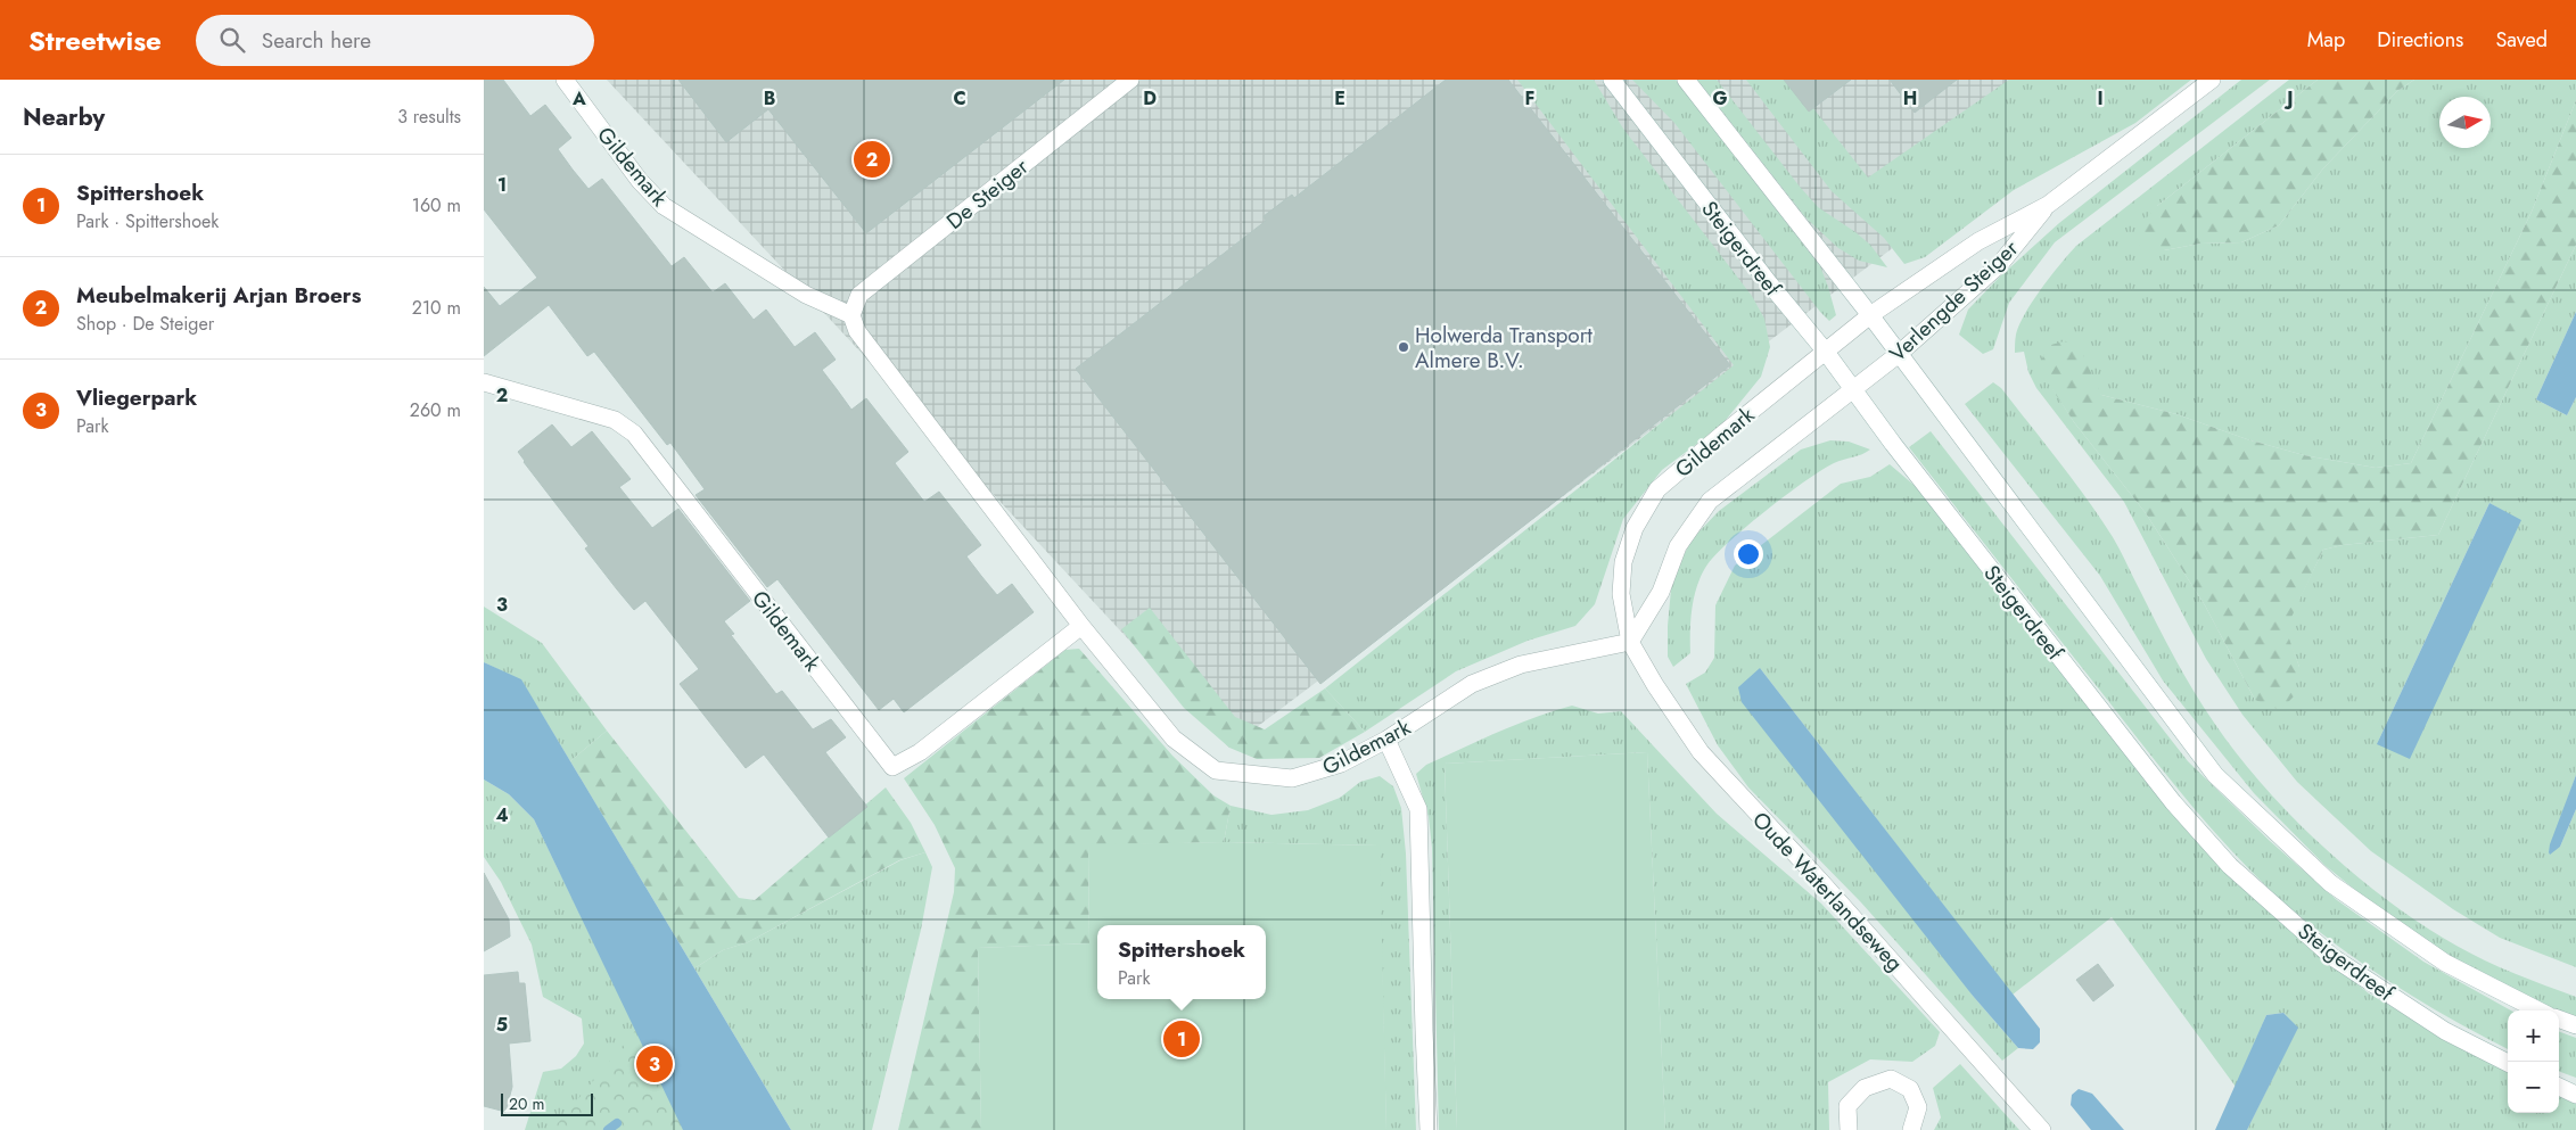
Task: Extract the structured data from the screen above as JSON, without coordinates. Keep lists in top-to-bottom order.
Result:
{
  "streets": {
    "street": [
      "Gildemark",
      "De Steiger",
      "Steigerdreef",
      "Verlengde Steiger",
      "Oude Waterlandseweg"
    ]
  },
  "crossings": [
    ["Gildemark", "De Steiger"],
    ["Gildemark", "Steigerdreef"],
    ["Gildemark", "Verlengde Steiger"],
    ["Gildemark", "Oude Waterlandseweg"],
    ["Steigerdreef", "Verlengde Steiger"]
  ],
  "places": ["Holwerda Transport Almere B.V."],
  "scale_bar": "20 m",
  "north": "right",
  "page": {
    "header": "Streetwise",
    "search": "Search here",
    "nav": ["Map", "Directions", "Saved"],
    "heading": ["Nearby", "3 results"],
    "pins": ["2", "1", "3"],
    "list": [
      {
        "mark": "1",
        "name": "Spittershoek",
        "note": "Park · Spittershoek",
        "value": "160 m"
      },
      {
        "mark": "2",
        "name": "Meubelmakerij Arjan Broers",
        "note": "Shop · De Steiger",
        "value": "210 m"
      },
      {
        "mark": "3",
        "name": "Vliegerpark",
        "note": "Park",
        "value": "260 m"
      }
    ],
    "popup": ["Spittershoek", "Park"],
    "map_buttons": ["+", "−"],
    "scale": "20 m"
  },
  "grid": {
    "columns": [
      "A",
      "B",
      "C",
      "D",
      "E",
      "F",
      "G",
      "H",
      "I",
      "J"
    ],
    "rows": [
      "1",
      "2",
      "3",
      "4",
      "5"
    ]
  }
}
